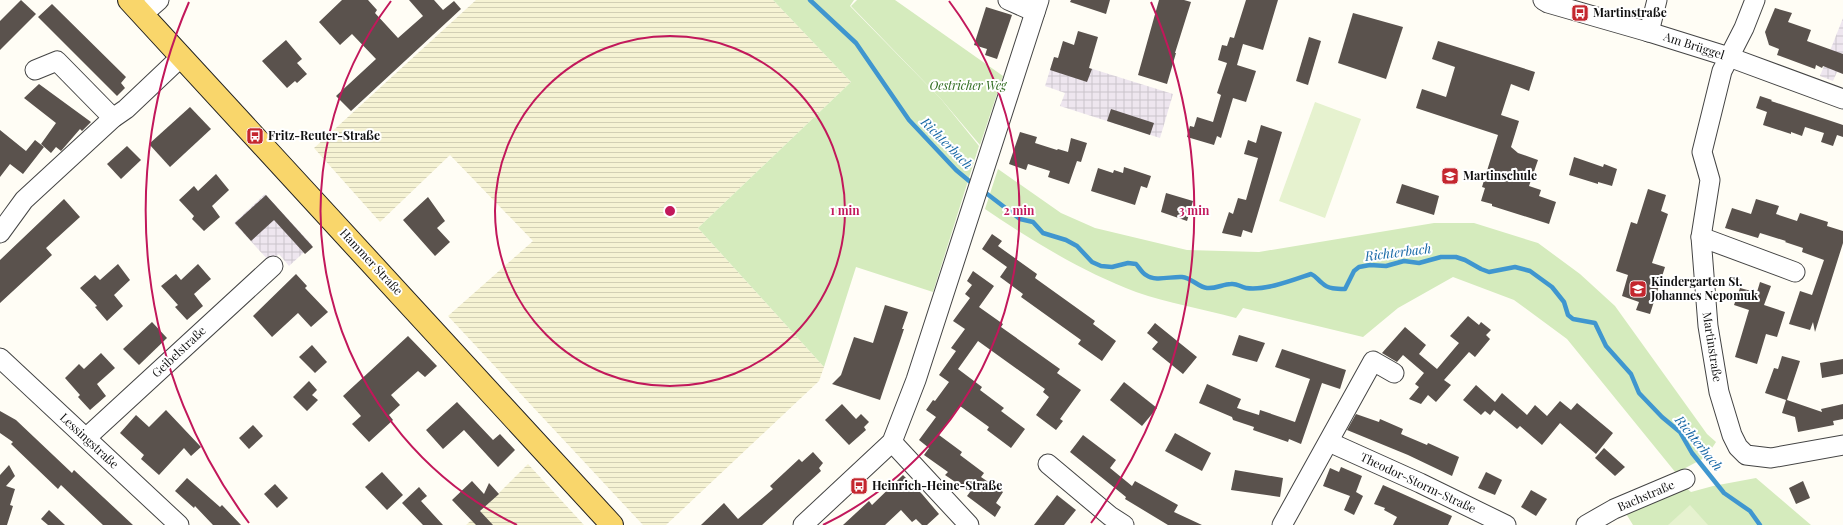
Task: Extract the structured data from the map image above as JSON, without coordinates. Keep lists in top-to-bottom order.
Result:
{
  "streets": {
    "main road": ["Hammer Straße"],
    "street": [
      "Am Brüggel",
      "Martinstraße",
      "Geibelstraße",
      "Lessingstraße",
      "Theodor-Storm-Straße",
      "Bachstraße"
    ]
  },
  "crossings": [
    ["Am Brüggel", "Martinstraße"],
    ["Geibelstraße", "Lessingstraße"]
  ],
  "water": ["Richterbach"],
  "parks": ["Oestricher Weg"],
  "places": {
    "bus stop": ["Martinstraße", "Fritz-Reuter-Straße", "Heinrich-Heine-Straße"],
    "school or university": ["Martinschule", "Kindergarten St. Johannes Nepomuk"]
  },
  "rings": ["1 min", "2 min", "3 min"]
}
